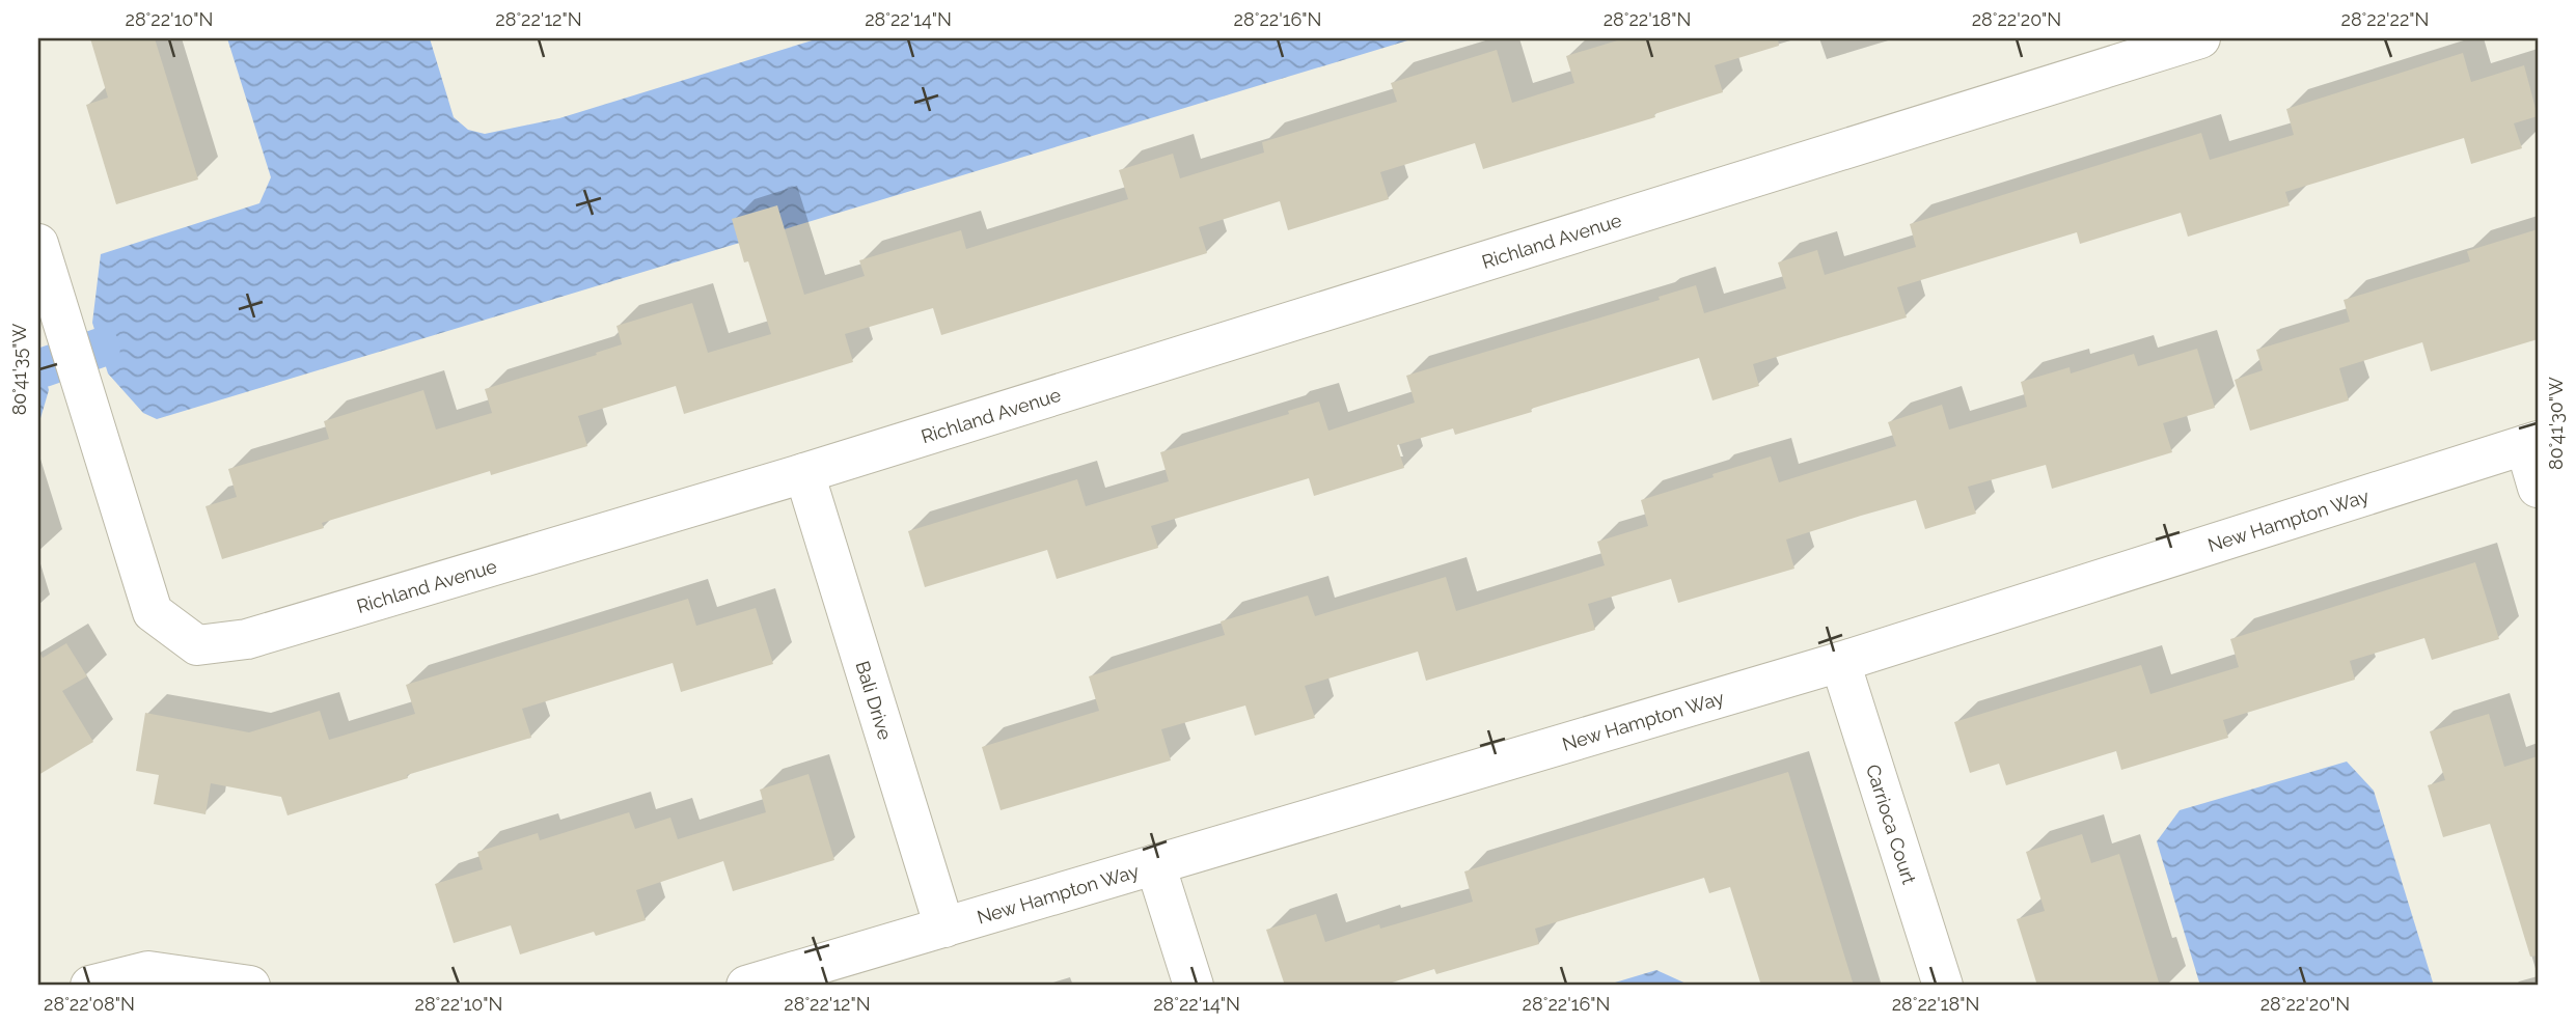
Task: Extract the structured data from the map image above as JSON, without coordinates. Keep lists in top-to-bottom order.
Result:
{
  "streets": {
    "street": [
      "Richland Avenue",
      "New Hampton Way",
      "Bali Drive",
      "Carrioca Court"
    ]
  },
  "crossings": [
    ["Richland Avenue", "Bali Drive"],
    ["New Hampton Way", "Bali Drive"],
    ["New Hampton Way", "Carrioca Court"]
  ],
  "coordinates": [
    "28°22'10\"N",
    "28°22'12\"N",
    "28°22'14\"N",
    "28°22'16\"N",
    "28°22'18\"N",
    "28°22'20\"N",
    "28°22'22\"N",
    "80°41'35\"W",
    "80°41'30\"W",
    "28°22'08\"N"
  ]
}
